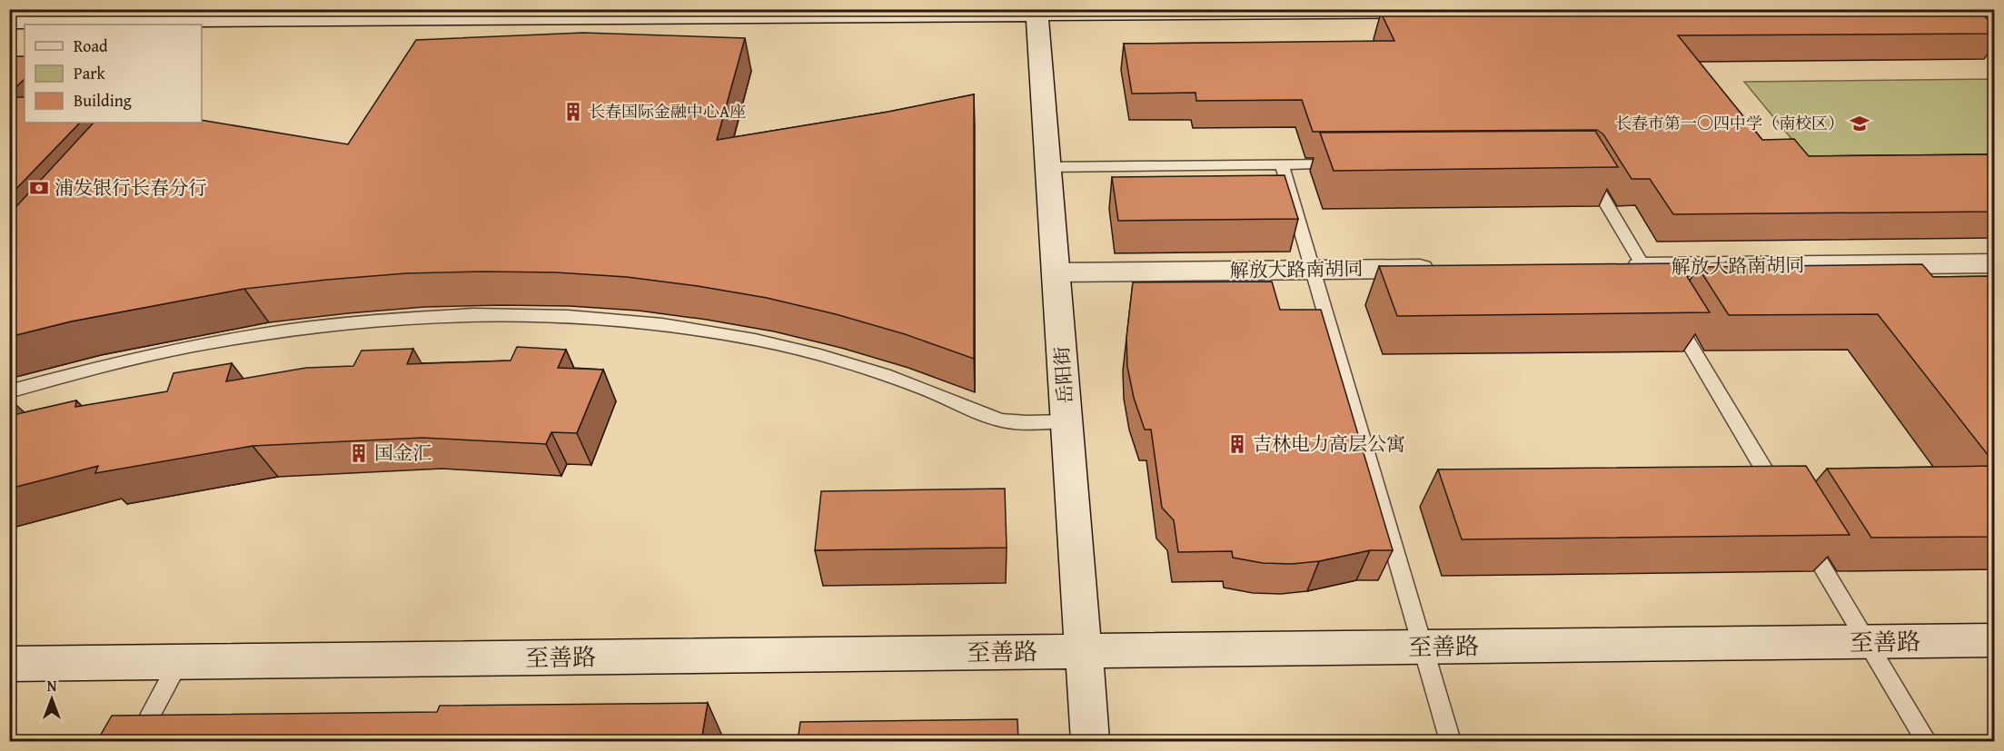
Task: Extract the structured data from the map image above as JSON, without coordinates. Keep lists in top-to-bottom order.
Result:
{
  "streets": {
    "street": ["解放大路南胡同", "岳阳街", "至善路"]
  },
  "crossings": [
    ["解放大路南胡同", "岳阳街"],
    ["岳阳街", "至善路"]
  ],
  "places": {
    "building": ["长春国际金融中心A座", "吉林电力高层公寓", "国金汇"],
    "school or university": ["长春市第一〇四中学（南校区）"],
    "bank": ["浦发银行长春分行"]
  },
  "legend": ["Road", "Park", "Building"],
  "north": "top"
}
